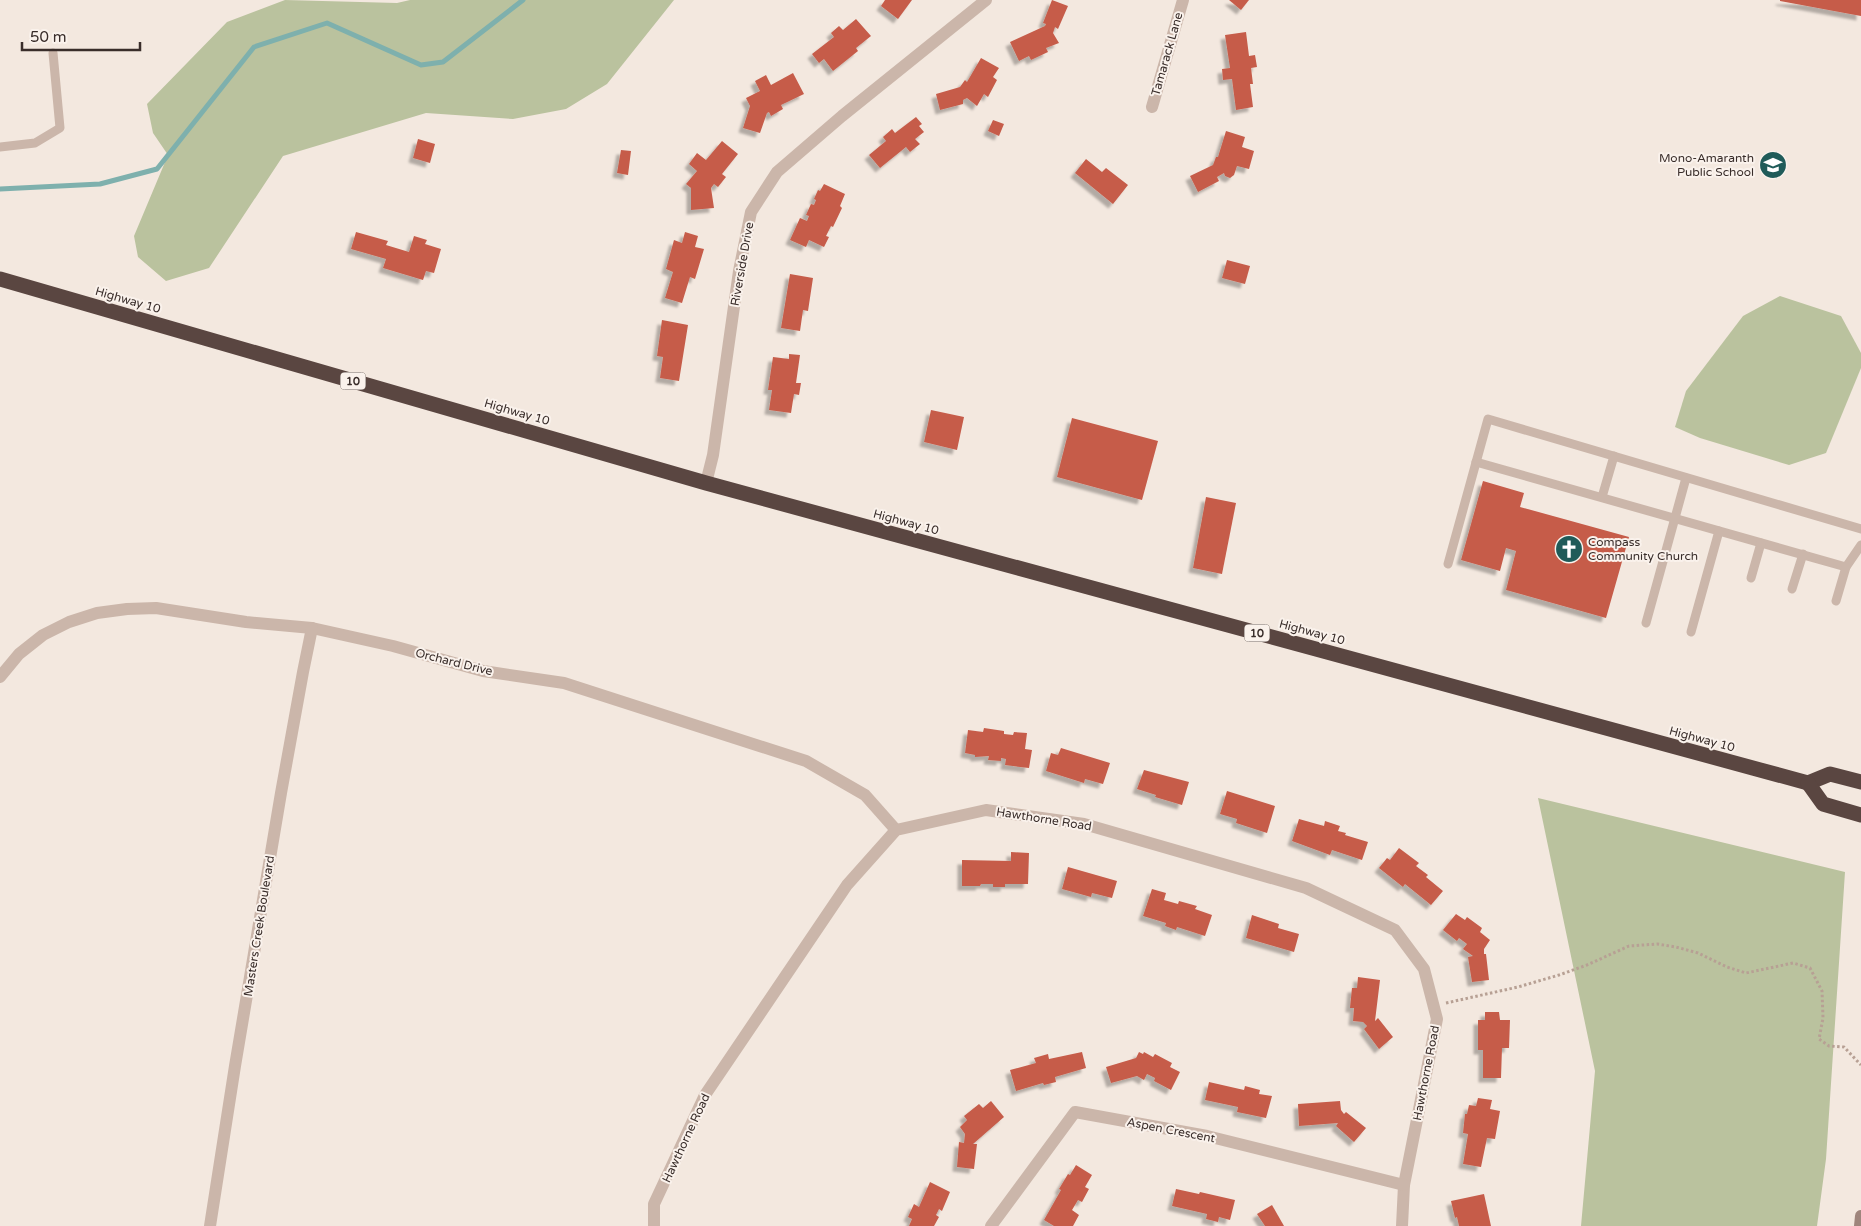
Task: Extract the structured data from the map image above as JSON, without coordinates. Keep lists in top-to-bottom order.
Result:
{
  "streets": {
    "highway": ["Highway 10", "10"],
    "street": [
      "Tamarack Lane",
      "Riverside Drive",
      "Orchard Drive",
      "Hawthorne Road",
      "Masters Creek Boulevard",
      "Aspen Crescent"
    ]
  },
  "crossings": [
    ["Riverside Drive", "Highway 10"],
    ["Orchard Drive", "Hawthorne Road"],
    ["Orchard Drive", "Masters Creek Boulevard"],
    ["Hawthorne Road", "Aspen Crescent"]
  ],
  "places": {
    "school or university": ["Mono-Amaranth Public School"],
    "church": ["Compass Community Church"]
  },
  "scale_bar": "50 m"
}
